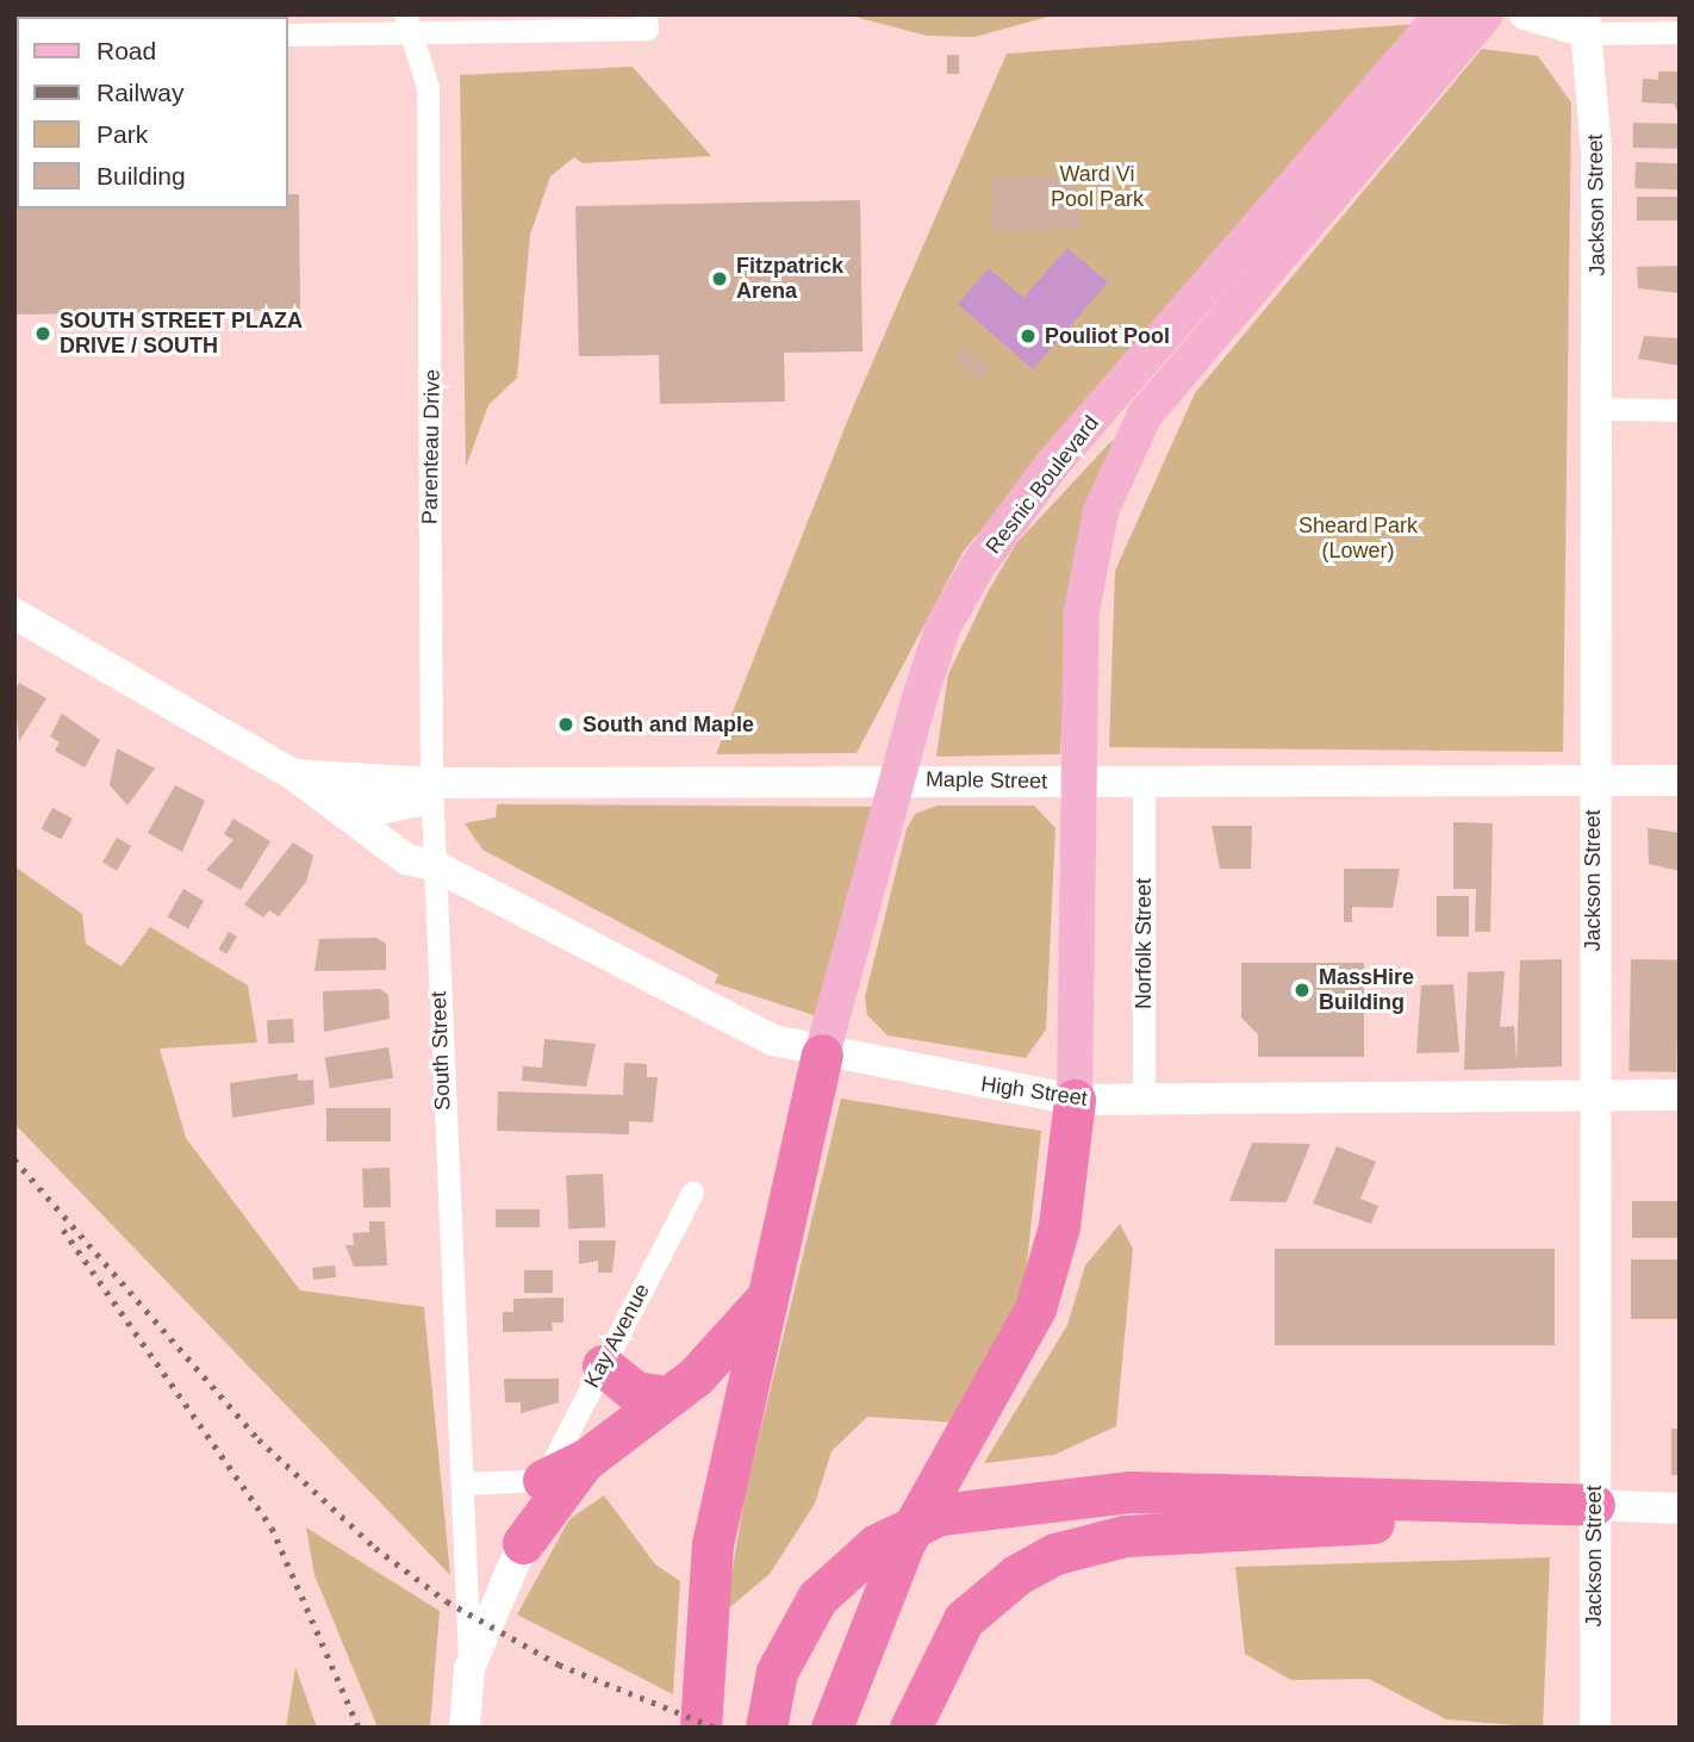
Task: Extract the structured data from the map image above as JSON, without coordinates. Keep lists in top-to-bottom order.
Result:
{
  "streets": {
    "main road": [
      "Jackson Street",
      "Resnic Boulevard",
      "Maple Street",
      "High Street",
      "Kay Avenue"
    ],
    "street": ["Parenteau Drive", "Norfolk Street", "South Street"]
  },
  "crossings": [
    ["Jackson Street", "Maple Street"],
    ["Jackson Street", "High Street"],
    ["Parenteau Drive", "Maple Street"],
    ["Parenteau Drive", "South Street"],
    ["Parenteau Drive", "High Street"],
    ["Resnic Boulevard", "Maple Street"],
    ["Resnic Boulevard", "High Street"],
    ["Maple Street", "Norfolk Street"],
    ["Norfolk Street", "High Street"],
    ["South Street", "High Street"],
    ["South Street", "Kay Avenue"]
  ],
  "parks": ["Ward Vi Pool Park", "Sheard Park (Lower)"],
  "places": [
    "Fitzpatrick Arena",
    "SOUTH STREET PLAZA DRIVE / SOUTH",
    "Pouliot Pool",
    "South and Maple",
    "MassHire Building"
  ],
  "legend": [
    "Road",
    "Railway",
    "Park",
    "Building"
  ]
}
